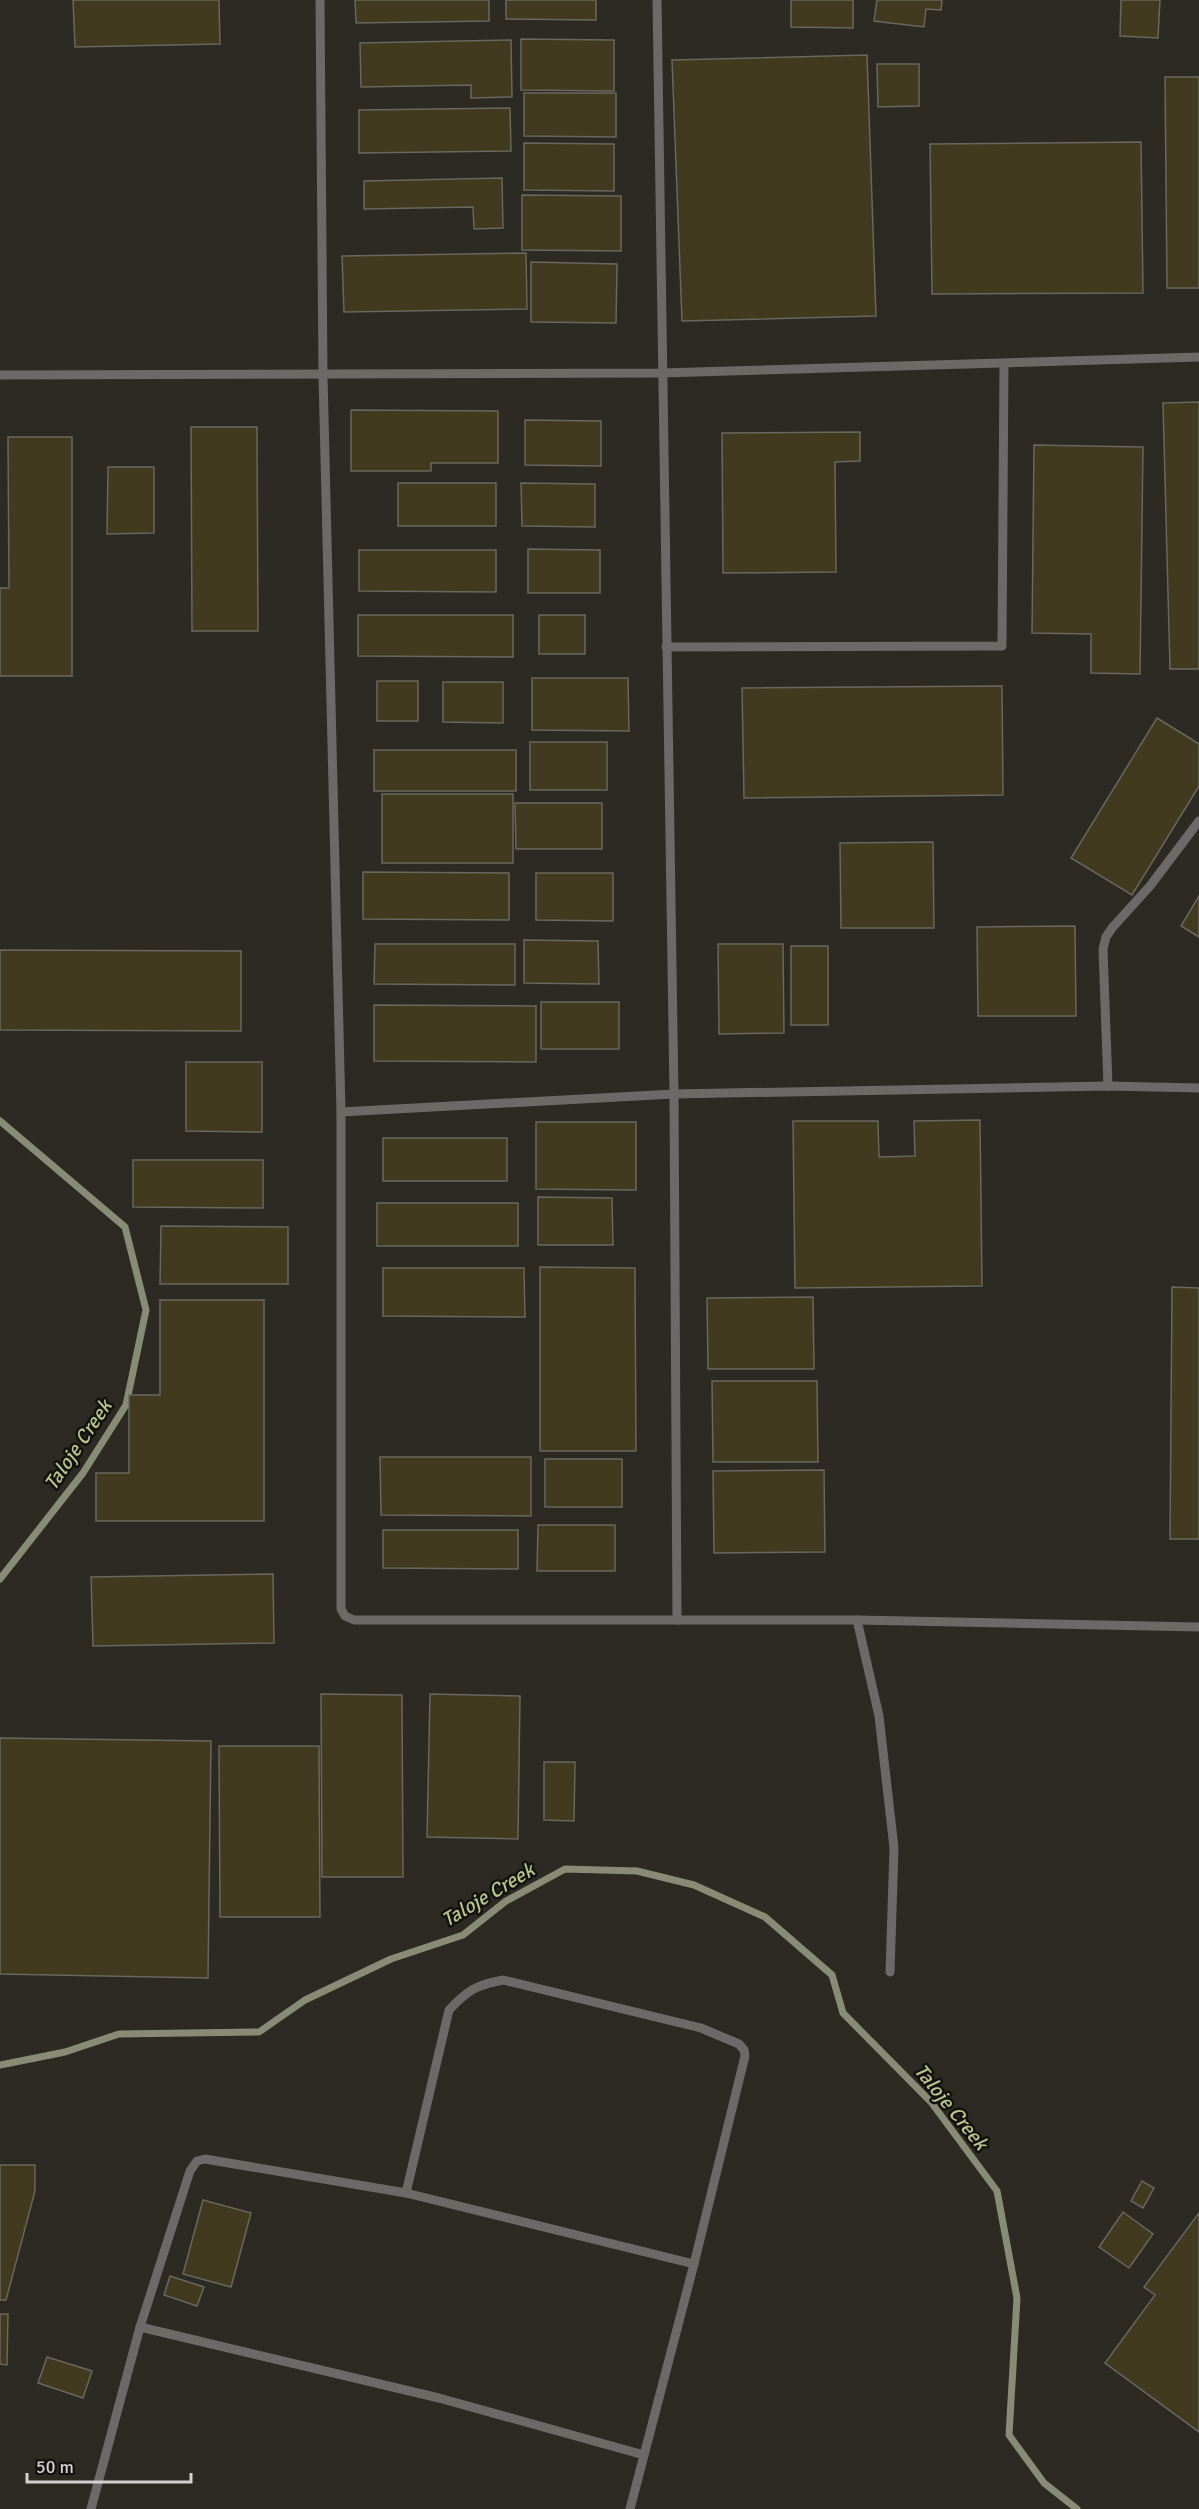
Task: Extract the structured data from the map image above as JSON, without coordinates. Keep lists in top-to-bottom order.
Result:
{
  "water": ["Taloje Creek"],
  "scale_bar": "50 m"
}
